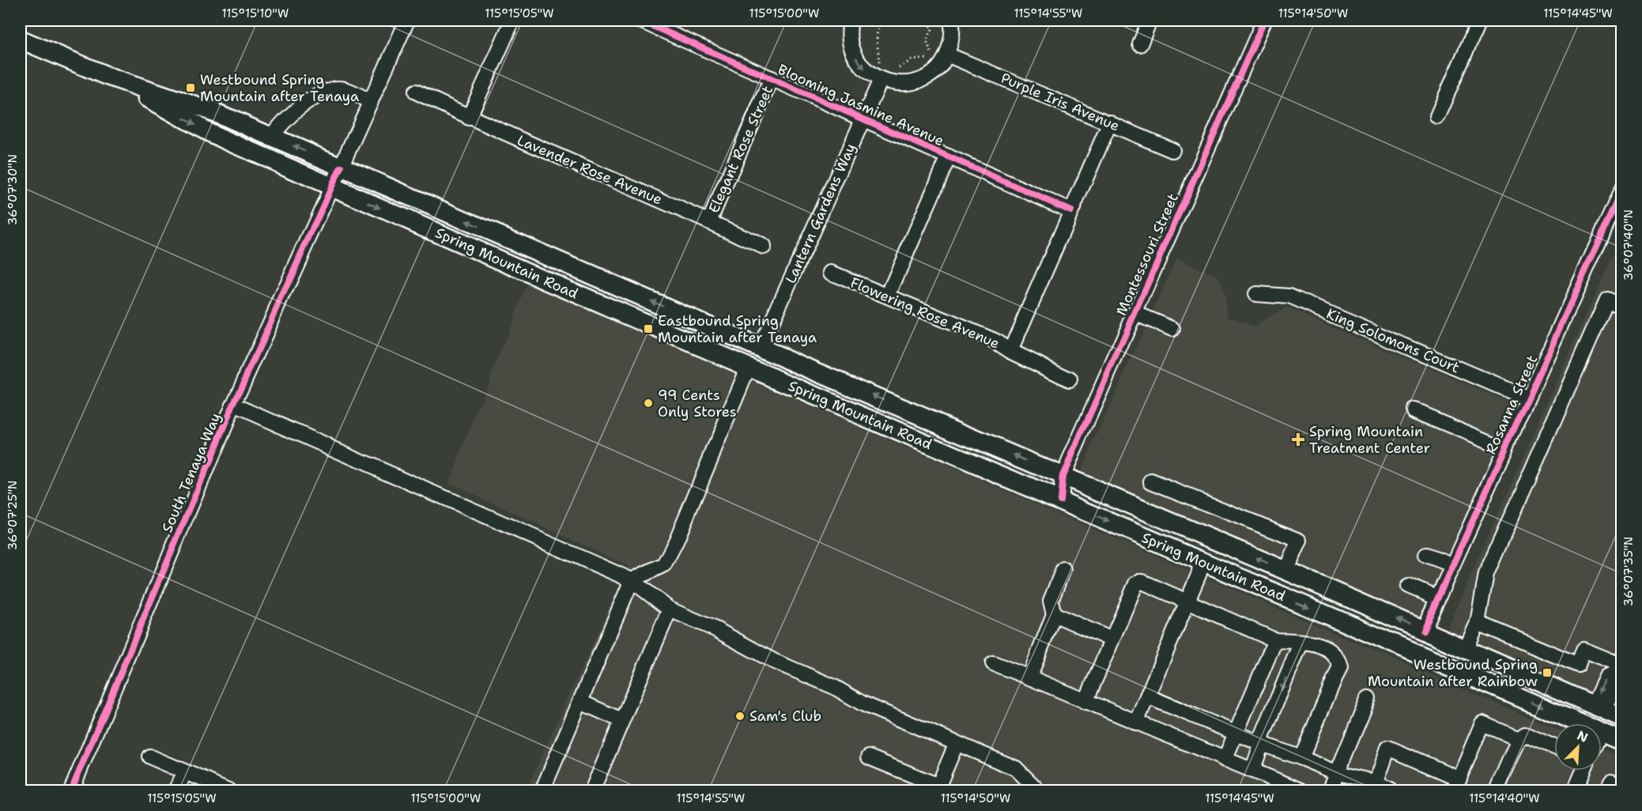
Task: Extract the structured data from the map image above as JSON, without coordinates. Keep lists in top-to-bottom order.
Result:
{
  "streets": {
    "main road": ["Spring Mountain Road"],
    "street": [
      "Purple Iris Avenue",
      "Blooming Jasmine Avenue",
      "Elegant Rose Street",
      "Lavender Rose Avenue",
      "Lantern Gardens Way",
      "Montessouri Street",
      "Flowering Rose Avenue",
      "King Solomons Court",
      "Rosanna Street",
      "South Tenaya Way"
    ]
  },
  "crossings": [
    ["Blooming Jasmine Avenue", "Elegant Rose Street"],
    ["Blooming Jasmine Avenue", "Lantern Gardens Way"],
    ["Elegant Rose Street", "Lavender Rose Avenue"],
    ["Lantern Gardens Way", "Spring Mountain Road"],
    ["Montessouri Street", "Spring Mountain Road"],
    ["Spring Mountain Road", "Rosanna Street"],
    ["Spring Mountain Road", "South Tenaya Way"],
    ["King Solomons Court", "Rosanna Street"]
  ],
  "places": {
    "transit": ["Westbound Spring Mountain after Tenaya", "Eastbound Spring Mountain after Tenaya", "Westbound Spring Mountain after Rainbow"],
    "other": ["99 Cents Only Stores", "Sam's Club"],
    "health": ["Spring Mountain Treatment Center"]
  },
  "north": "top right",
  "coordinates": [
    "115°15'10\"W",
    "115°15'05\"W",
    "115°15'00\"W",
    "115°14'55\"W",
    "115°14'50\"W",
    "115°14'45\"W",
    "36°07'30\"N",
    "36°07'40\"N",
    "36°07'25\"N",
    "36°07'35\"N",
    "115°14'40\"W"
  ]
}
